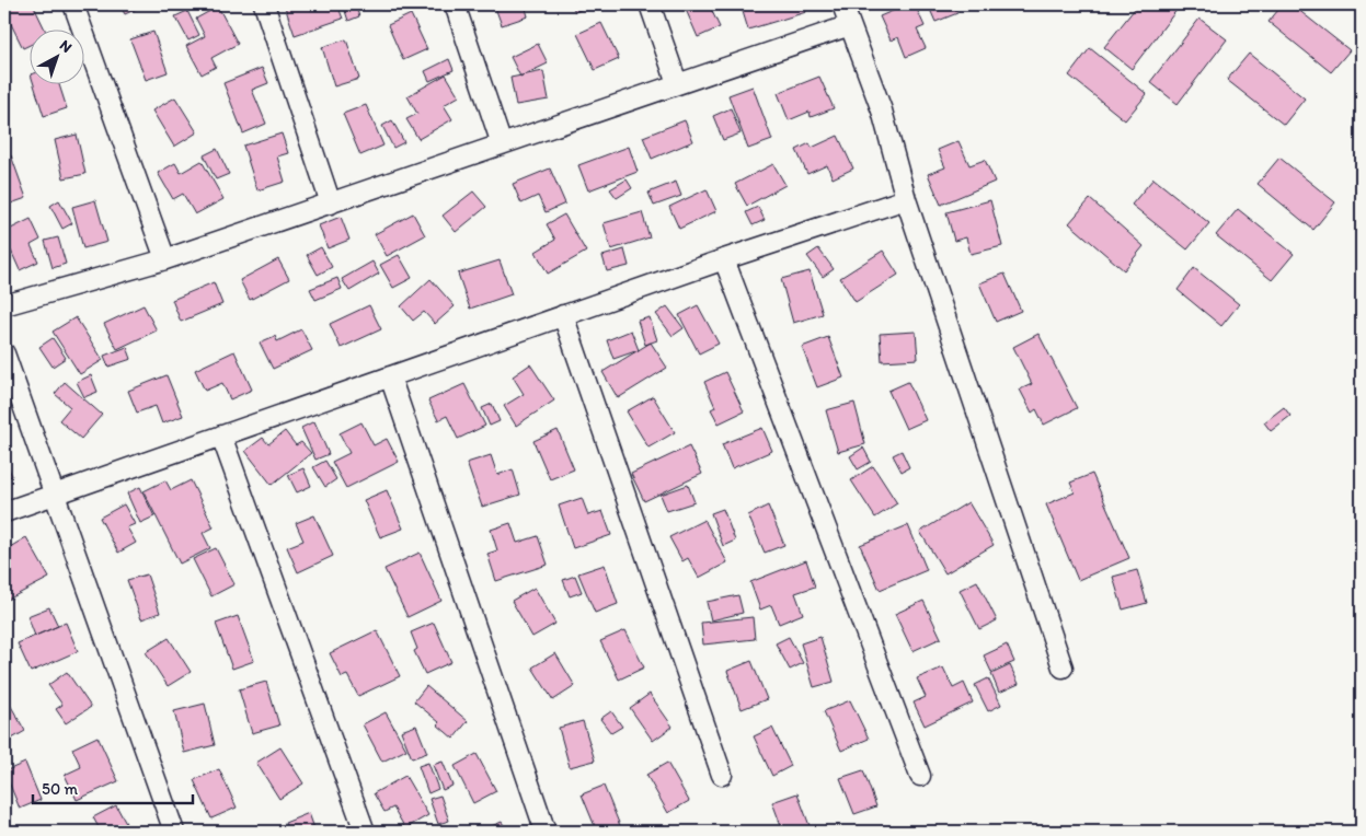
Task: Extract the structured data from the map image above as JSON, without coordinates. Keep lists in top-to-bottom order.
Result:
{
  "scale_bar": "50 m",
  "north": "top right"
}
